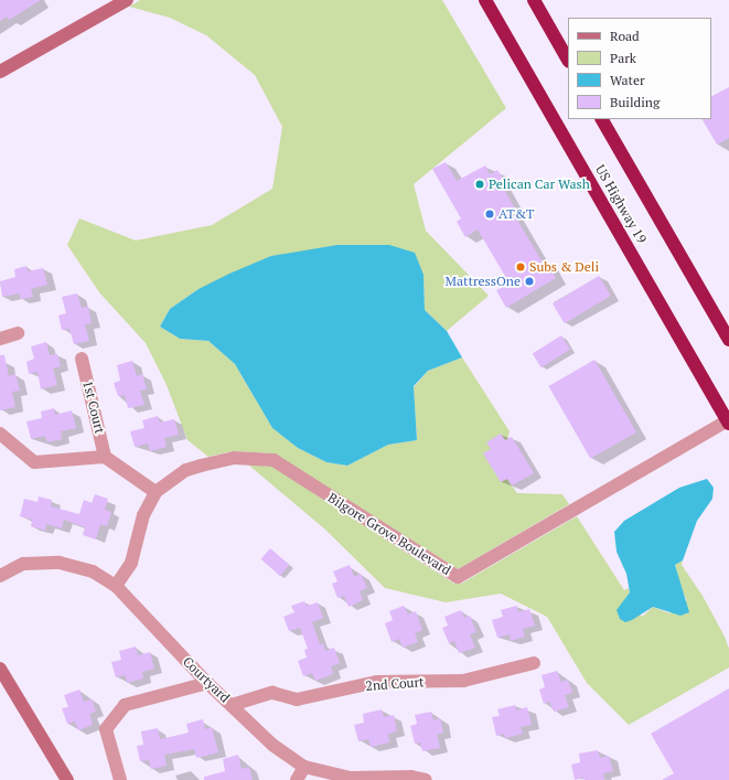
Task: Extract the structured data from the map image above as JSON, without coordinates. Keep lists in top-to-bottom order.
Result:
{
  "streets": {
    "highway": ["US Highway 19"],
    "street": [
      "1st Court",
      "Bilgore Grove Boulevard",
      "Courtyard",
      "2nd Court"
    ]
  },
  "crossings": [
    ["US Highway 19", "Bilgore Grove Boulevard"],
    ["Courtyard", "2nd Court"]
  ],
  "places": [
    "Pelican Car Wash",
    "AT&T",
    "Subs & Deli",
    "MattressOne"
  ],
  "legend": [
    "Road",
    "Park",
    "Water",
    "Building"
  ]
}
